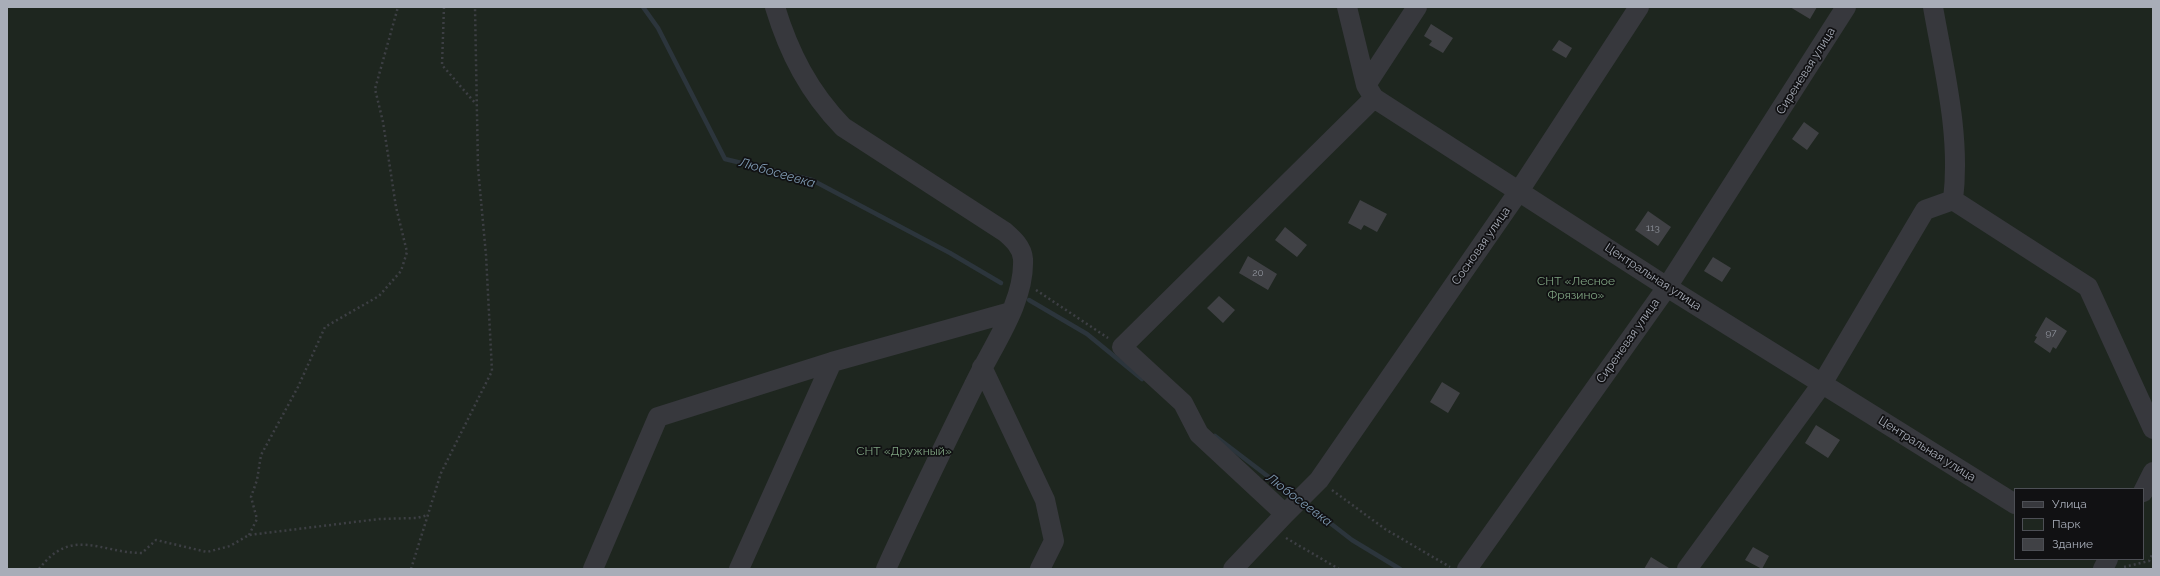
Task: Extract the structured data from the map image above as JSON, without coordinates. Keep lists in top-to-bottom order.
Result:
{
  "streets": {
    "street": ["Сиреневая улица", "Сосновая улица", "Центральная улица"]
  },
  "crossings": [
    ["Сиреневая улица", "Центральная улица"],
    ["Сосновая улица", "Центральная улица"]
  ],
  "water": ["Любосеевка"],
  "parks": ["СНТ «Лесное Фрязино»", "СНТ «Дружный»"],
  "house_numbers": ["113", "20", "97"],
  "legend": ["Улица", "Парк", "Здание"]
}
